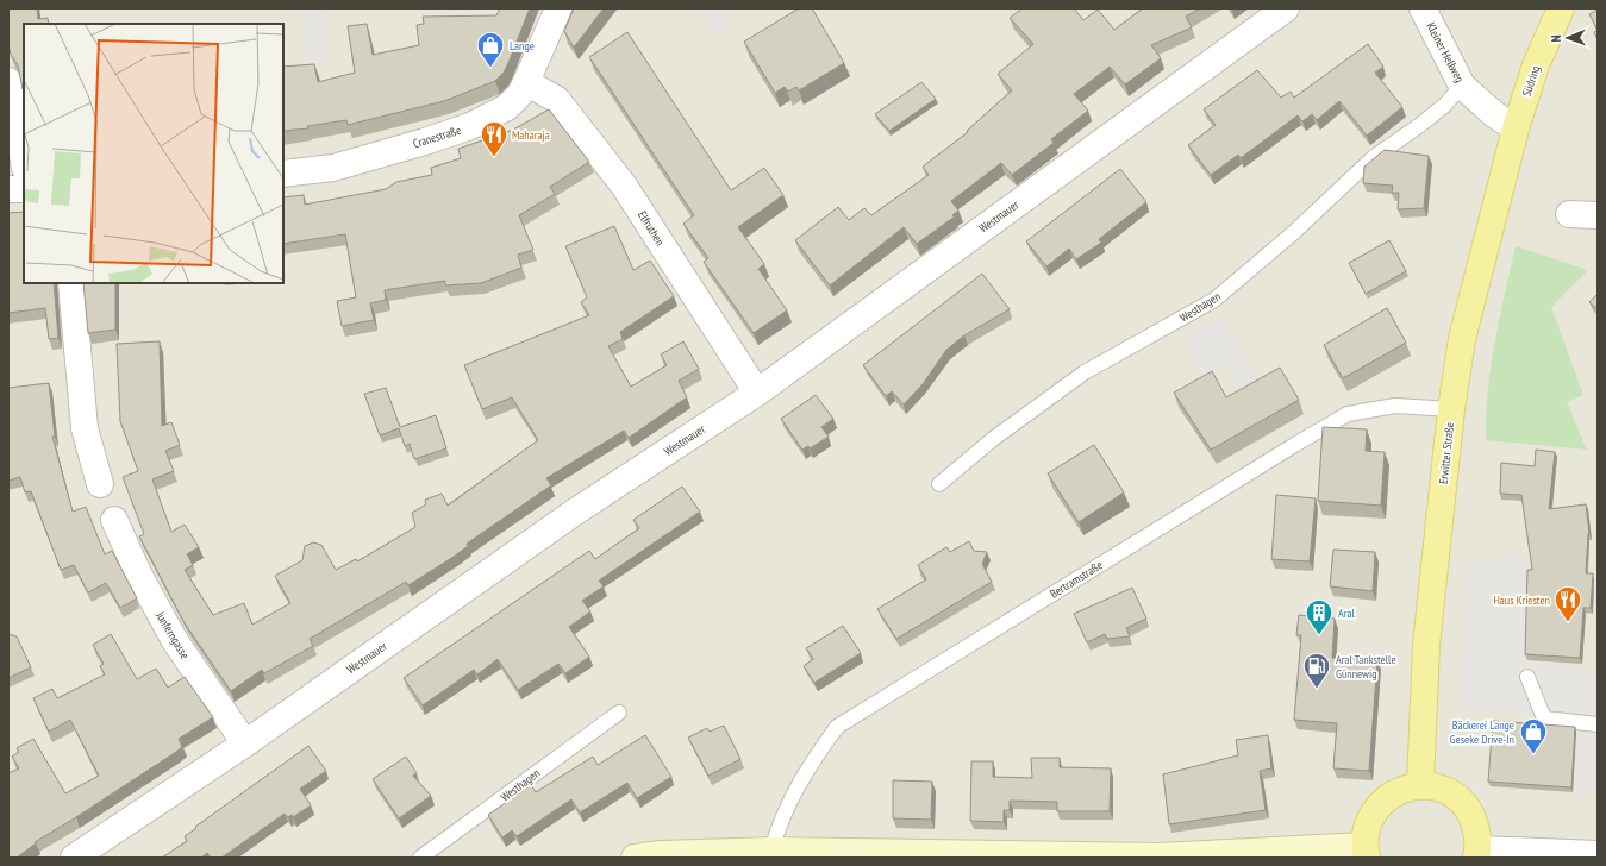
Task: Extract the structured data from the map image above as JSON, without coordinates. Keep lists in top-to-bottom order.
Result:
{
  "streets": {
    "main road": ["Südring", "Erwitter Straße"],
    "street": [
      "Kleiner Hellweg",
      "Cranestraße",
      "Westmauer",
      "Elfruthen",
      "Junferngasse"
    ],
    "lane": ["Westhagen", "Bertramstraße"]
  },
  "crossings": [
    ["Kleiner Hellweg", "Südring"],
    ["Kleiner Hellweg", "Westhagen"],
    ["Kleiner Hellweg", "Erwitter Straße"],
    ["Südring", "Erwitter Straße"],
    ["Cranestraße", "Elfruthen"],
    ["Westmauer", "Elfruthen"],
    ["Westmauer", "Junferngasse"],
    ["Erwitter Straße", "Bertramstraße"]
  ],
  "places": {
    "shop": ["Lange", "Bäckerei Lange Geseke Drive-In"],
    "restaurant": ["Maharaja", "Haus Kriesten"],
    "building": ["Aral"],
    "fuel station": ["Aral Tankstelle Günnewig"]
  },
  "north": "left"
}
